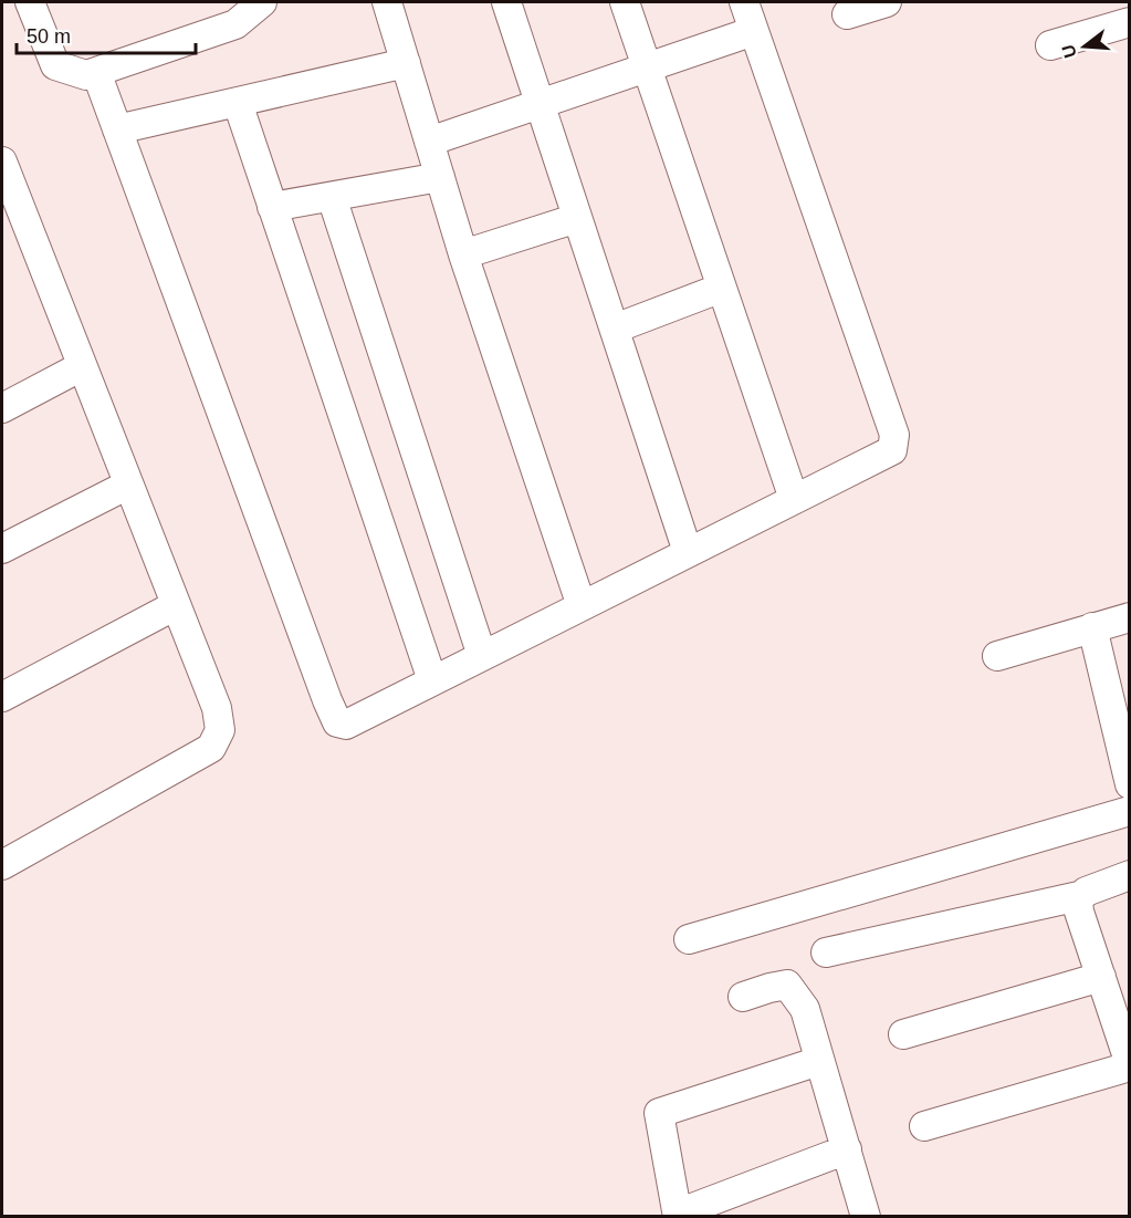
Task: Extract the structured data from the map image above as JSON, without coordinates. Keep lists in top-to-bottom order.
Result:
{
  "scale_bar": "50 m",
  "north": "left"
}
